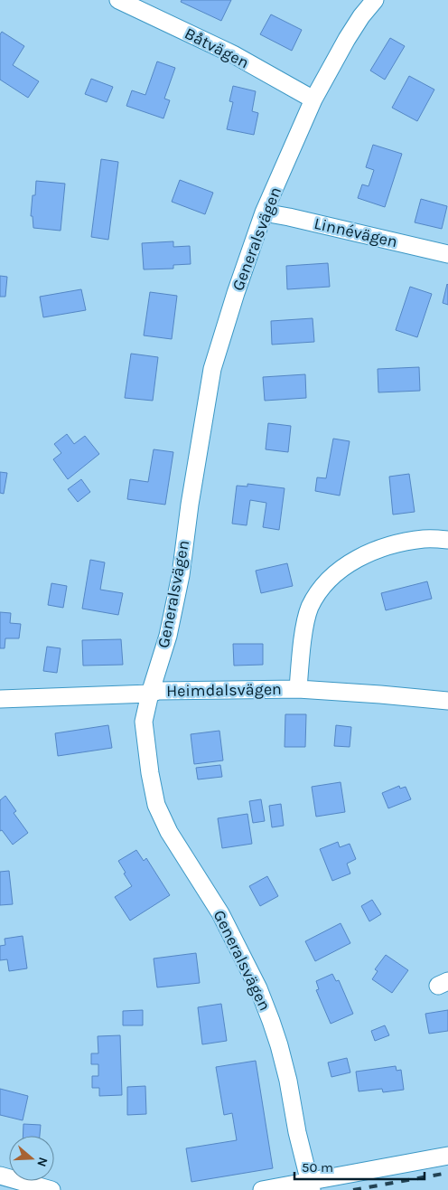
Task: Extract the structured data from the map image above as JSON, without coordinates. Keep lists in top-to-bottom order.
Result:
{
  "streets": {
    "street": [
      "Båtvägen",
      "Linnévägen",
      "Generalsvägen",
      "Heimdalsvägen"
    ]
  },
  "crossings": [
    ["Båtvägen", "Generalsvägen"],
    ["Linnévägen", "Generalsvägen"],
    ["Generalsvägen", "Heimdalsvägen"]
  ],
  "scale_bar": "50 m",
  "north": "right"
}
